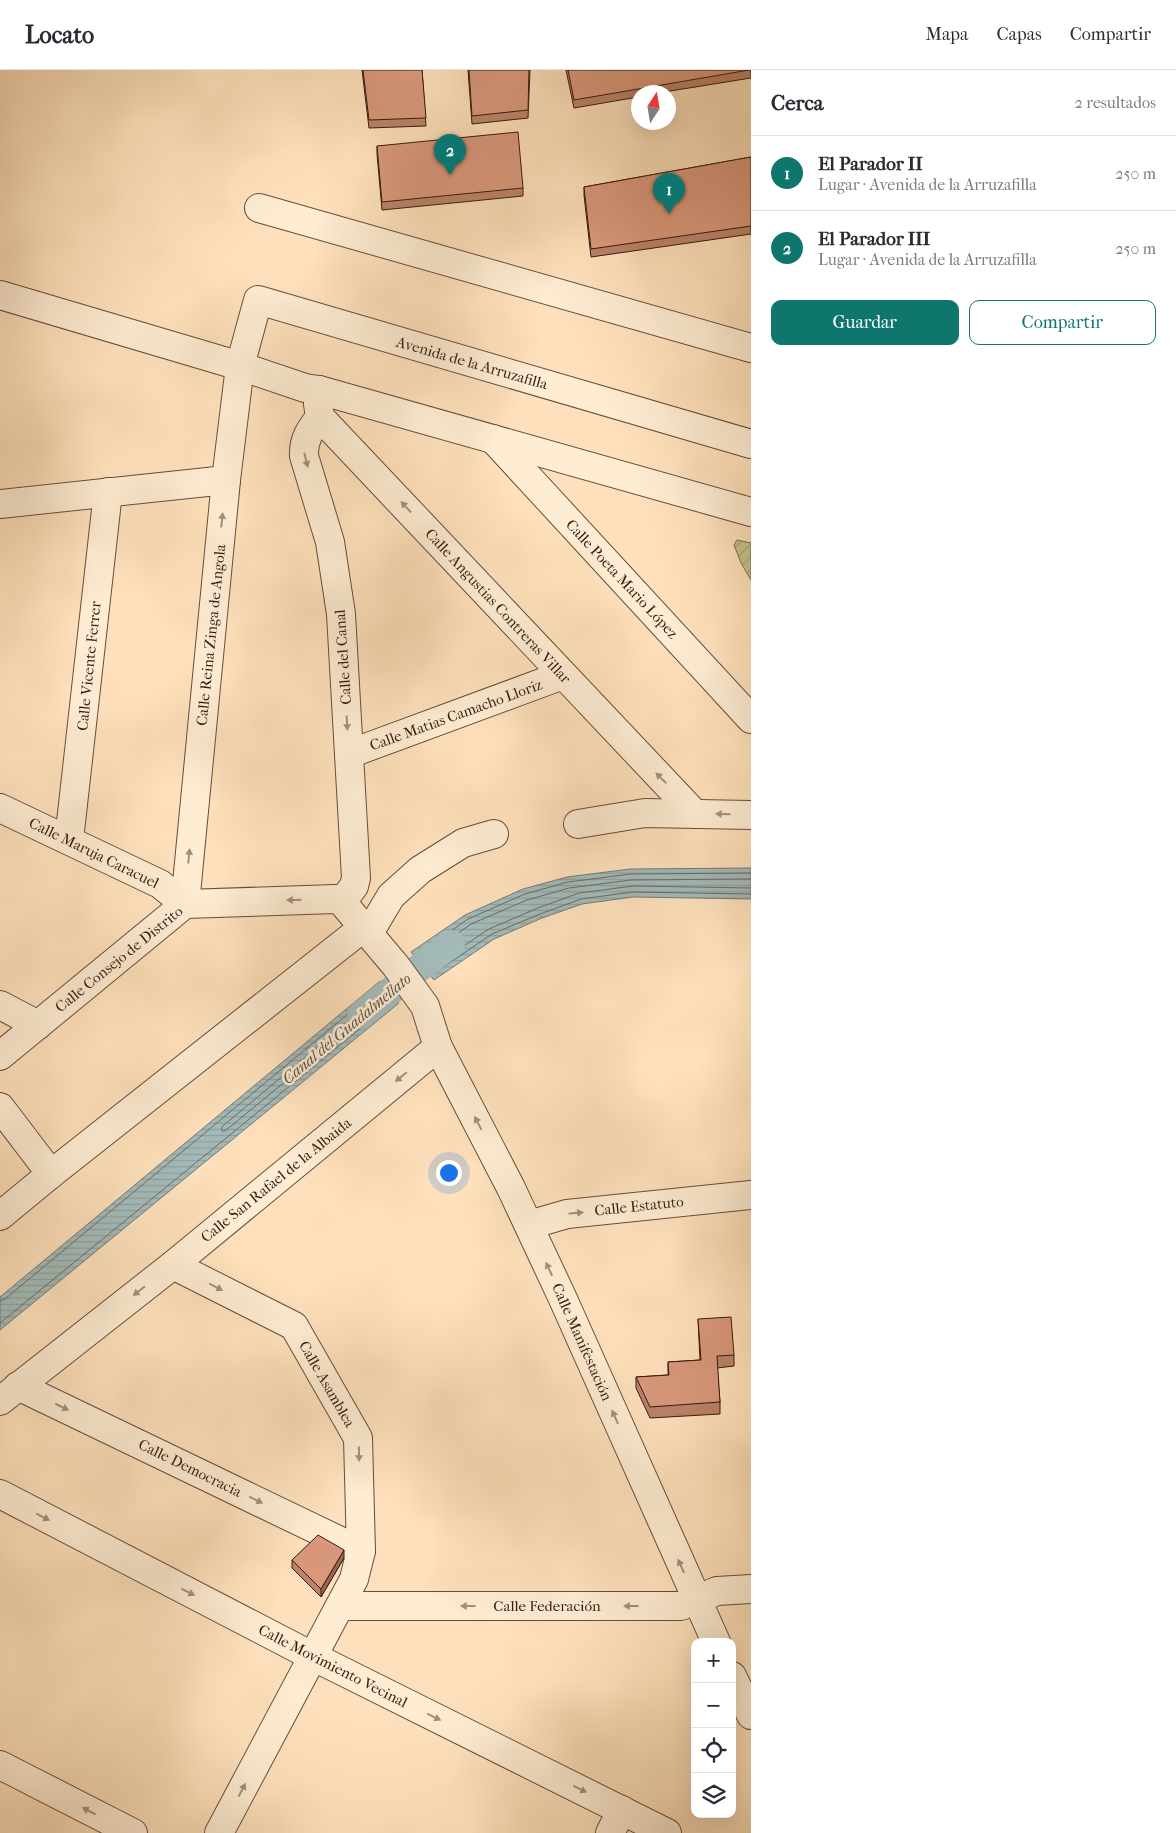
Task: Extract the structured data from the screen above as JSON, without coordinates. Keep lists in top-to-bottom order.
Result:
{
  "streets": {
    "street": [
      "Avenida de la Arruzafilla",
      "Calle Poeta Mario López",
      "Calle Angustias Contreras Villar",
      "Calle Reina Zinga de Angola",
      "Calle del Canal",
      "Calle Vicente Ferrer",
      "Calle Matias Camacho Lloriz",
      "Calle Maruja Caracuel",
      "Calle Consejo de Distrito",
      "Calle San Rafael de la Albaida",
      "Calle Estatuto",
      "Calle Manifestación",
      "Calle Asamblea",
      "Calle Democracia",
      "Calle Federación",
      "Calle Movimiento Vecinal"
    ]
  },
  "crossings": [
    ["Avenida de la Arruzafilla", "Calle Reina Zinga de Angola"],
    ["Calle Angustias Contreras Villar", "Calle del Canal"],
    ["Calle Angustias Contreras Villar", "Calle Matias Camacho Lloriz"],
    ["Calle Reina Zinga de Angola", "Calle Maruja Caracuel"],
    ["Calle Reina Zinga de Angola", "Calle Consejo de Distrito"],
    ["Calle del Canal", "Calle Matias Camacho Lloriz"],
    ["Calle del Canal", "Calle Consejo de Distrito"],
    ["Calle Vicente Ferrer", "Calle Maruja Caracuel"],
    ["Calle Maruja Caracuel", "Calle Consejo de Distrito"],
    ["Calle San Rafael de la Albaida", "Calle Manifestación"],
    ["Calle San Rafael de la Albaida", "Calle Asamblea"],
    ["Calle San Rafael de la Albaida", "Calle Democracia"],
    ["Calle Estatuto", "Calle Manifestación"],
    ["Calle Manifestación", "Calle Federación"],
    ["Calle Asamblea", "Calle Democracia"],
    ["Calle Asamblea", "Calle Federación"],
    ["Calle Asamblea", "Calle Movimiento Vecinal"]
  ],
  "one_way": [
    "Calle Angustias Contreras Villar",
    "Calle Reina Zinga de Angola",
    "Calle del Canal",
    "Calle Consejo de Distrito",
    "Calle Estatuto",
    "Calle Manifestación",
    "Calle Democracia",
    "Calle Federación",
    "Calle Movimiento Vecinal"
  ],
  "water": ["Canal del Guadalmellato"],
  "north": "top",
  "page": {
    "header": "Locato",
    "nav": ["Mapa", "Capas", "Compartir"],
    "heading": ["Cerca", "2 resultados"],
    "pins": ["2", "1"],
    "list": [
      {
        "mark": "1",
        "name": "El Parador II",
        "note": "Lugar · Avenida de la Arruzafilla",
        "value": "250 m"
      },
      {
        "mark": "2",
        "name": "El Parador III",
        "note": "Lugar · Avenida de la Arruzafilla",
        "value": "250 m"
      }
    ],
    "buttons": ["Guardar", "Compartir"],
    "map_buttons": ["+", "−"]
  }
}
